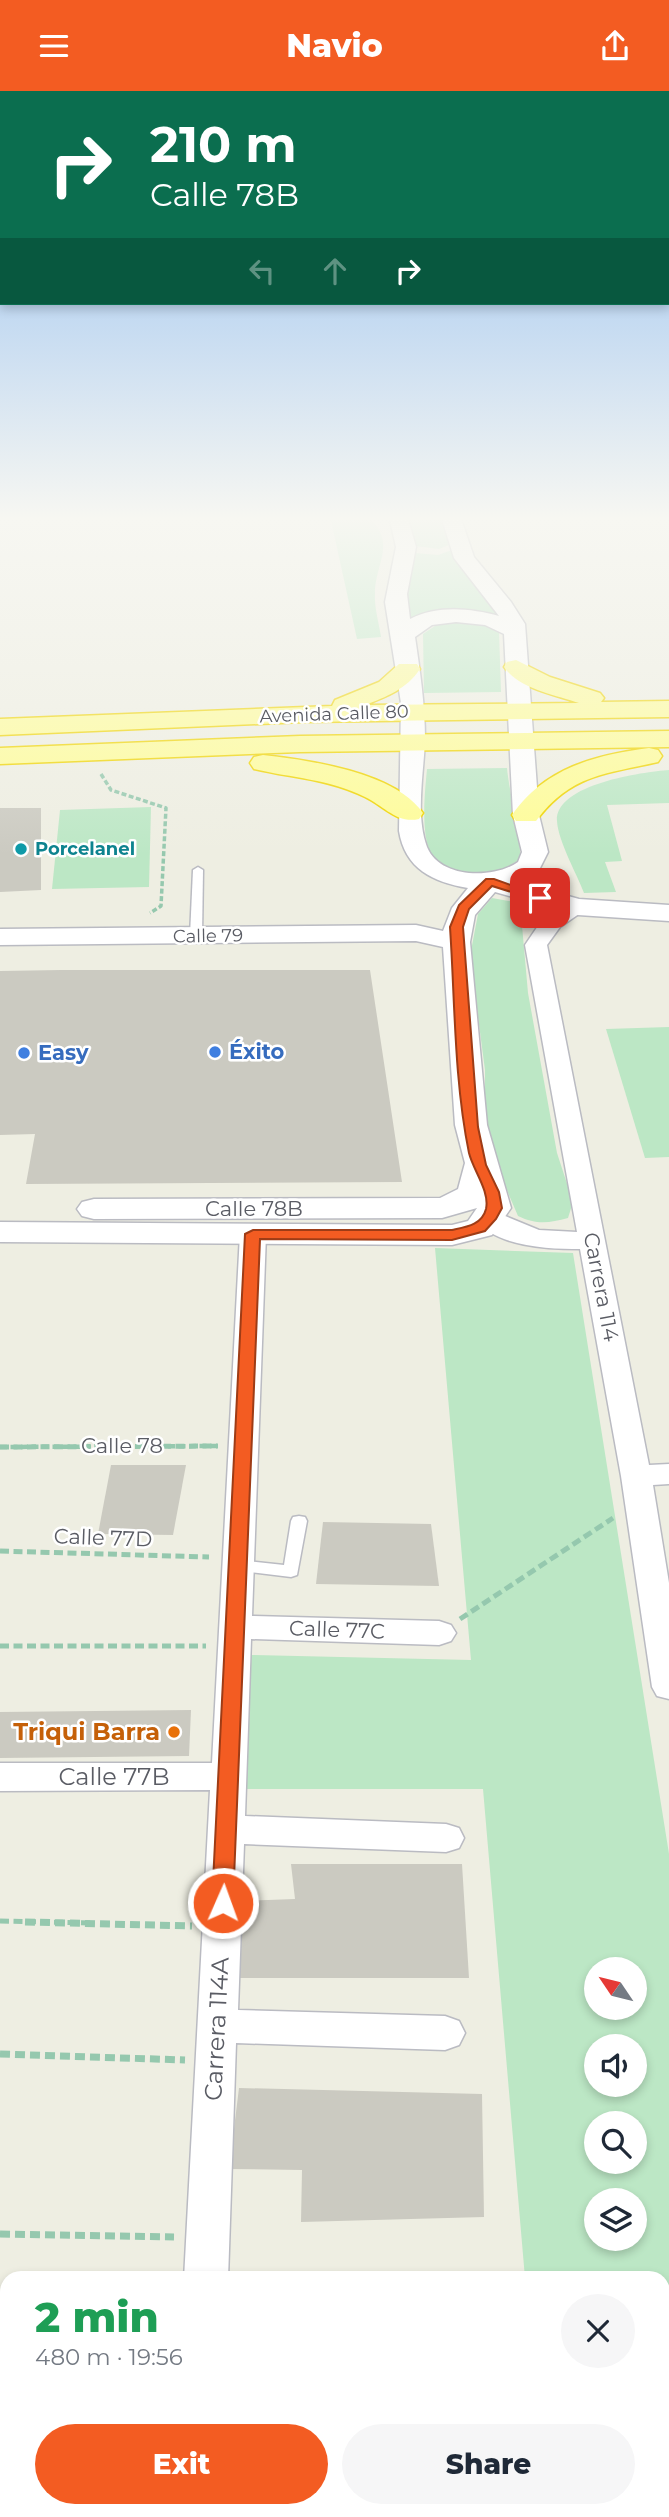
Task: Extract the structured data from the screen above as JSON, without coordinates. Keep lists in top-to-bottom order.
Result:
{
  "streets": {
    "highway": ["Avenida Calle 80"],
    "street": [
      "Calle 79",
      "Calle 78B",
      "Carrera 114",
      "Calle 77C",
      "Calle 77B",
      "Carrera 114A"
    ],
    "path": ["Calle 78", "Calle 77D"]
  },
  "crossings": [
    ["Calle 78B", "Carrera 114A"],
    ["Calle 78", "Carrera 114A"],
    ["Calle 77D", "Carrera 114A"],
    ["Calle 77C", "Carrera 114A"],
    ["Calle 77B", "Carrera 114A"]
  ],
  "places": [
    "Porcelanel",
    "Éxito",
    "Easy",
    "Triqui Barra"
  ],
  "north": "top left",
  "page": {
    "header": "Navio",
    "turn": ["210 m", "Calle 78B"],
    "heading": ["2 min", "480 m · 19:56"],
    "buttons": ["Exit", "Share"]
  }
}
